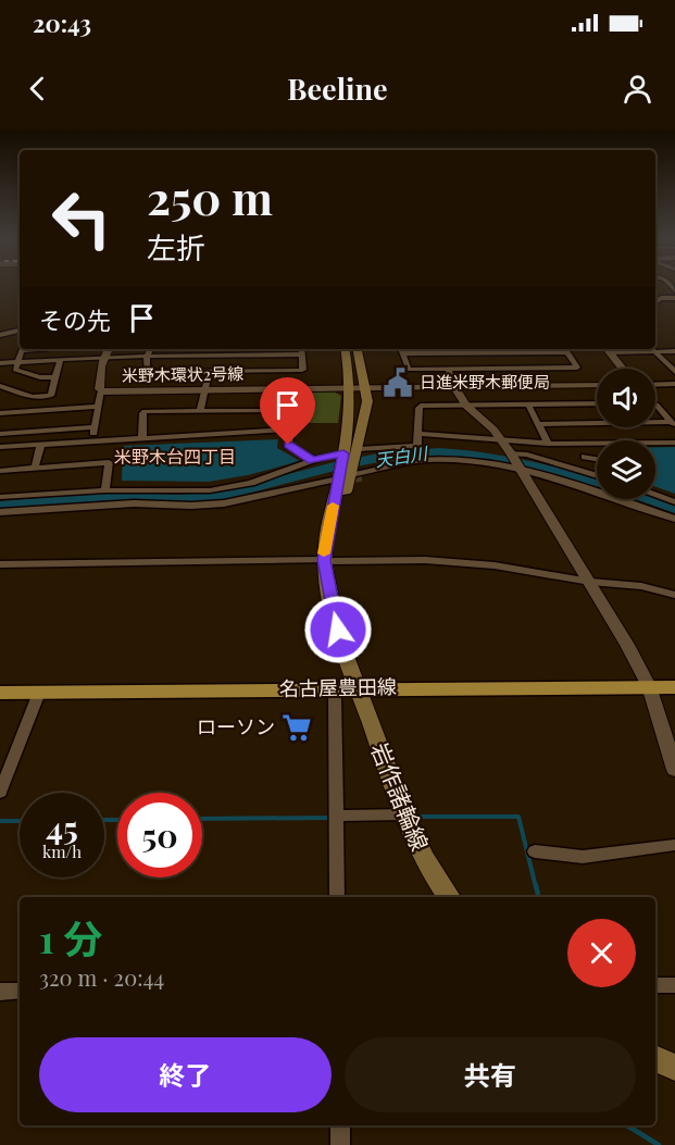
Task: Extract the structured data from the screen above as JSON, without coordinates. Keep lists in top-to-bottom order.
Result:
{
  "streets": {
    "main road": ["名古屋豊田線", "岩作諸輪線"],
    "street": ["米野木環状2号線"]
  },
  "crossings": [
    ["米野木環状2号線", "岩作諸輪線"],
    ["名古屋豊田線", "岩作諸輪線"]
  ],
  "districts": ["米野木台四丁目"],
  "water": ["天白川"],
  "places": {
    "public building": ["日進米野木郵便局"],
    "supermarket": ["ローソン"]
  },
  "page": {
    "status": "20:43",
    "header": "Beeline",
    "turn": ["250 m", "左折"],
    "then": "その先",
    "speed": "45 km/h",
    "limit": "50",
    "heading": ["1 分", "320 m · 20:44"],
    "buttons": ["終了", "共有"]
  }
}
